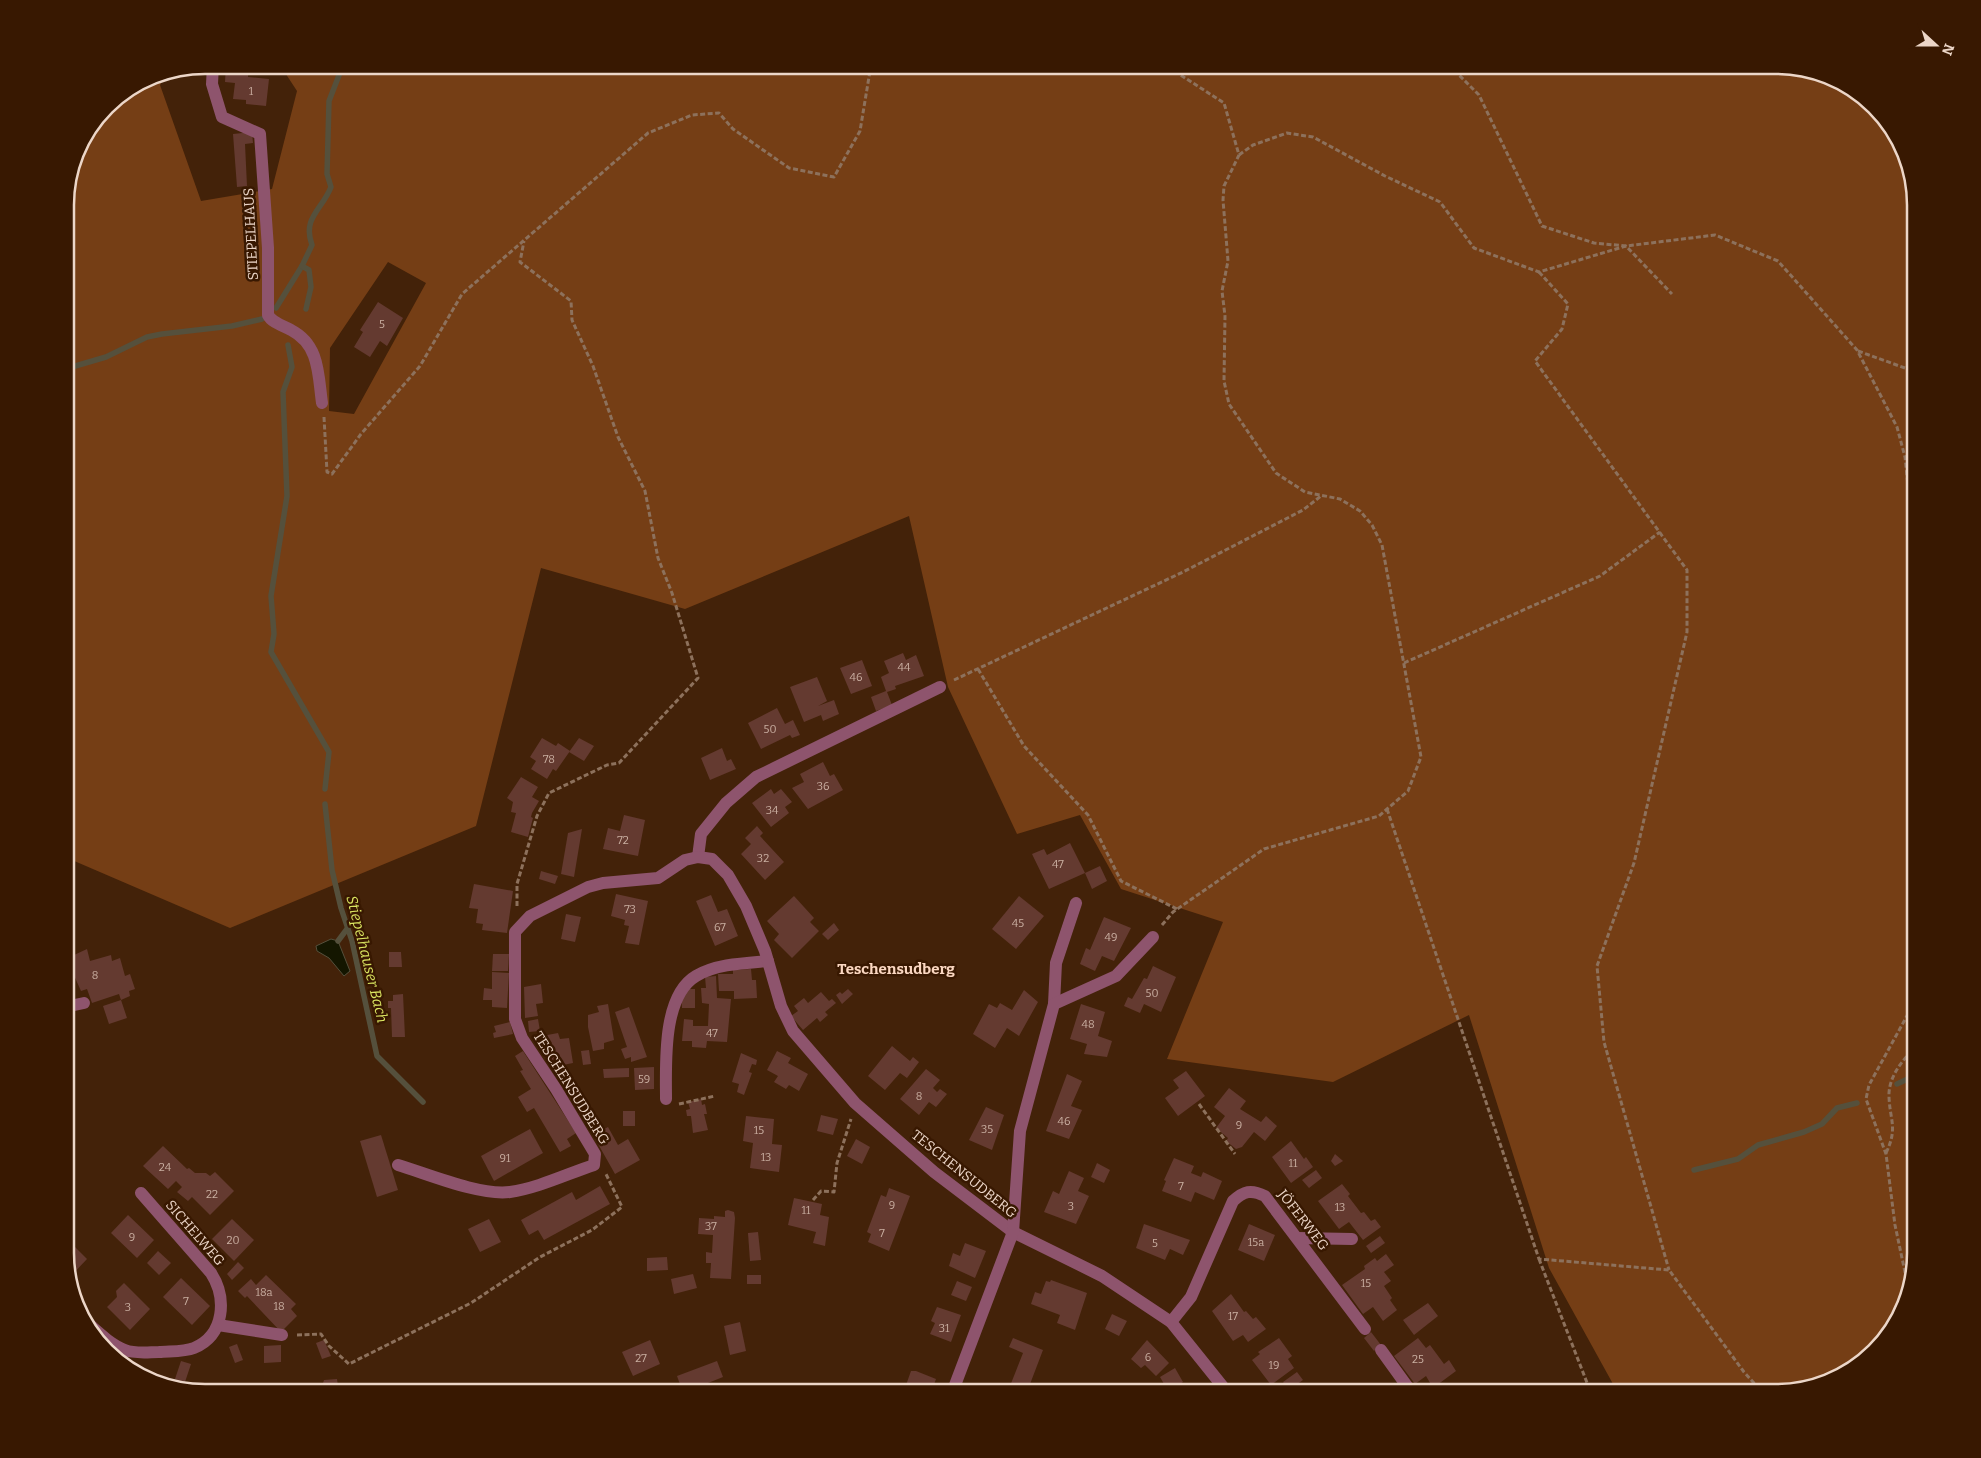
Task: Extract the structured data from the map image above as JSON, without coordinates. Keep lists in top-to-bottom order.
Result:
{
  "streets": {
    "street": [
      "STIEPELHAUS",
      "TESCHENSUDBERG",
      "JÖFERWEG",
      "SICHELWEG"
    ]
  },
  "districts": ["Teschensudberg"],
  "water": ["Stiepelhauser Bach"],
  "house_numbers": [
    "1",
    "5",
    "44",
    "46",
    "50",
    "78",
    "36",
    "34",
    "72",
    "32",
    "47",
    "73",
    "45",
    "67",
    "49",
    "8",
    "50",
    "48",
    "47",
    "59",
    "8",
    "46",
    "9",
    "35",
    "15",
    "13",
    "91",
    "11",
    "24",
    "7",
    "22",
    "9",
    "3",
    "13",
    "11",
    "37",
    "7",
    "9",
    "20",
    "15a",
    "5",
    "15",
    "18a",
    "7",
    "18",
    "3",
    "17",
    "31",
    "6",
    "27",
    "25",
    "19"
  ],
  "north": "right"
}
